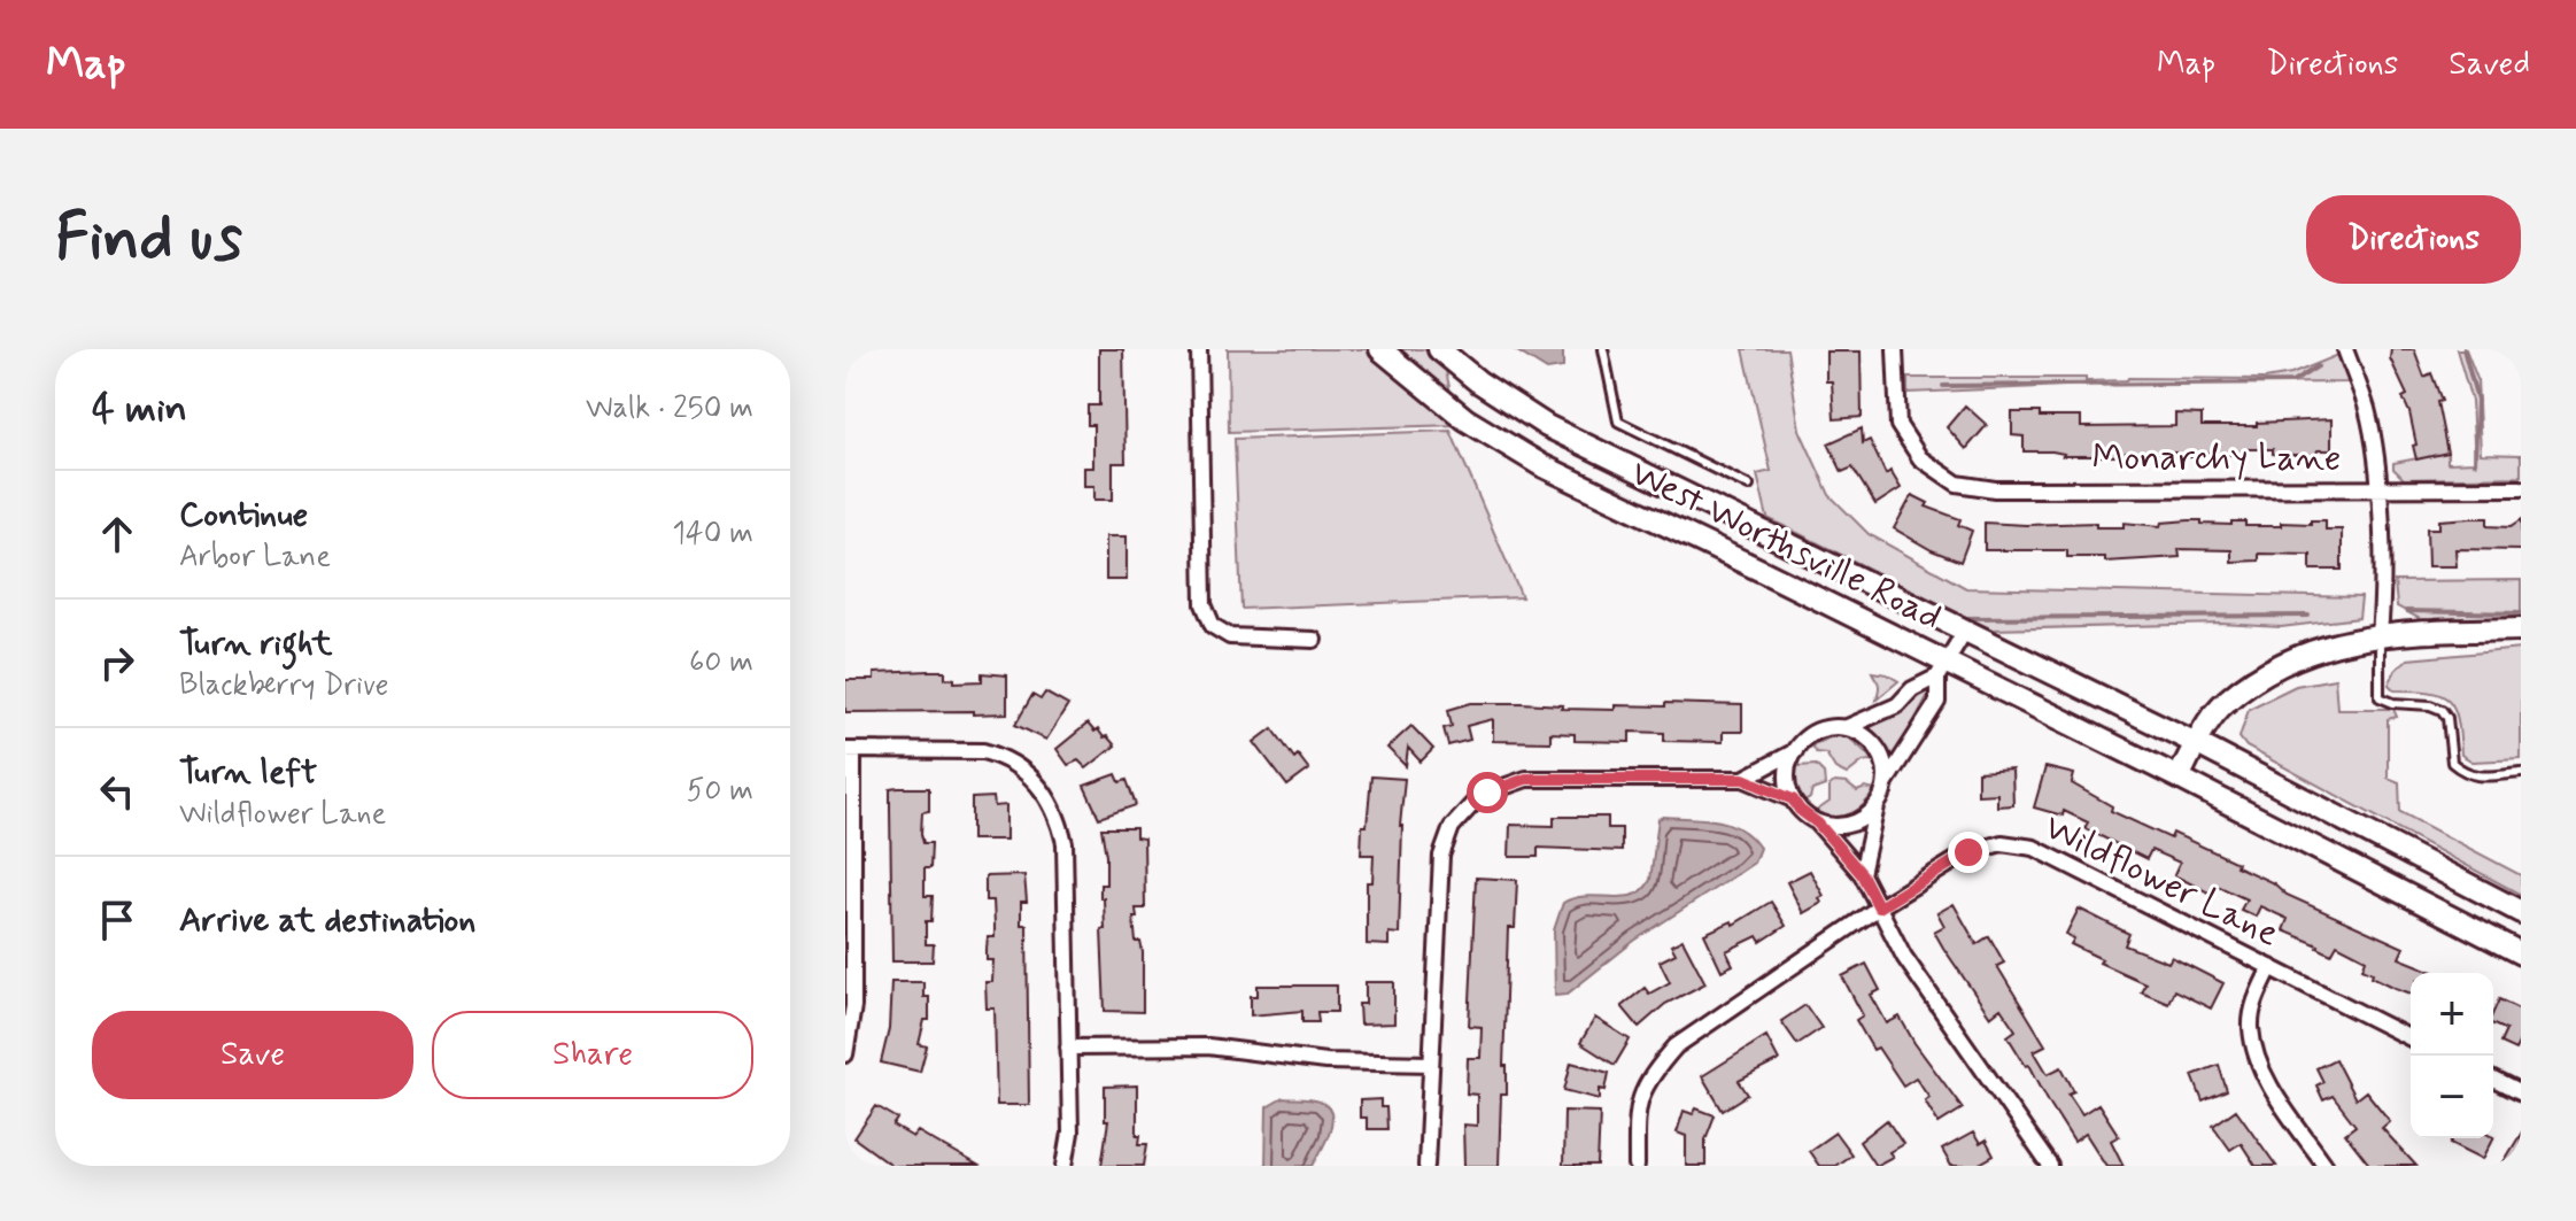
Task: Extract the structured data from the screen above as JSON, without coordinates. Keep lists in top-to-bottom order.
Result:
{
  "streets": {
    "main road": ["West Worthsville Road"],
    "street": ["Monarchy Lane", "Wildflower Lane"]
  },
  "page": {
    "header": "Map",
    "nav": ["Map", "Directions", "Saved"],
    "buttons": [
      "Directions",
      ["Save", "Share"]
    ],
    "title": "Find us",
    "heading": ["4 min", "Walk · 250 m"],
    "list": [
      ["Continue", "Arbor Lane", "140 m"],
      ["Turn right", "Blackberry Drive", "60 m"],
      ["Turn left", "Wildflower Lane", "50 m"],
      "Arrive at destination"
    ],
    "map_buttons": ["+", "−"]
  }
}
